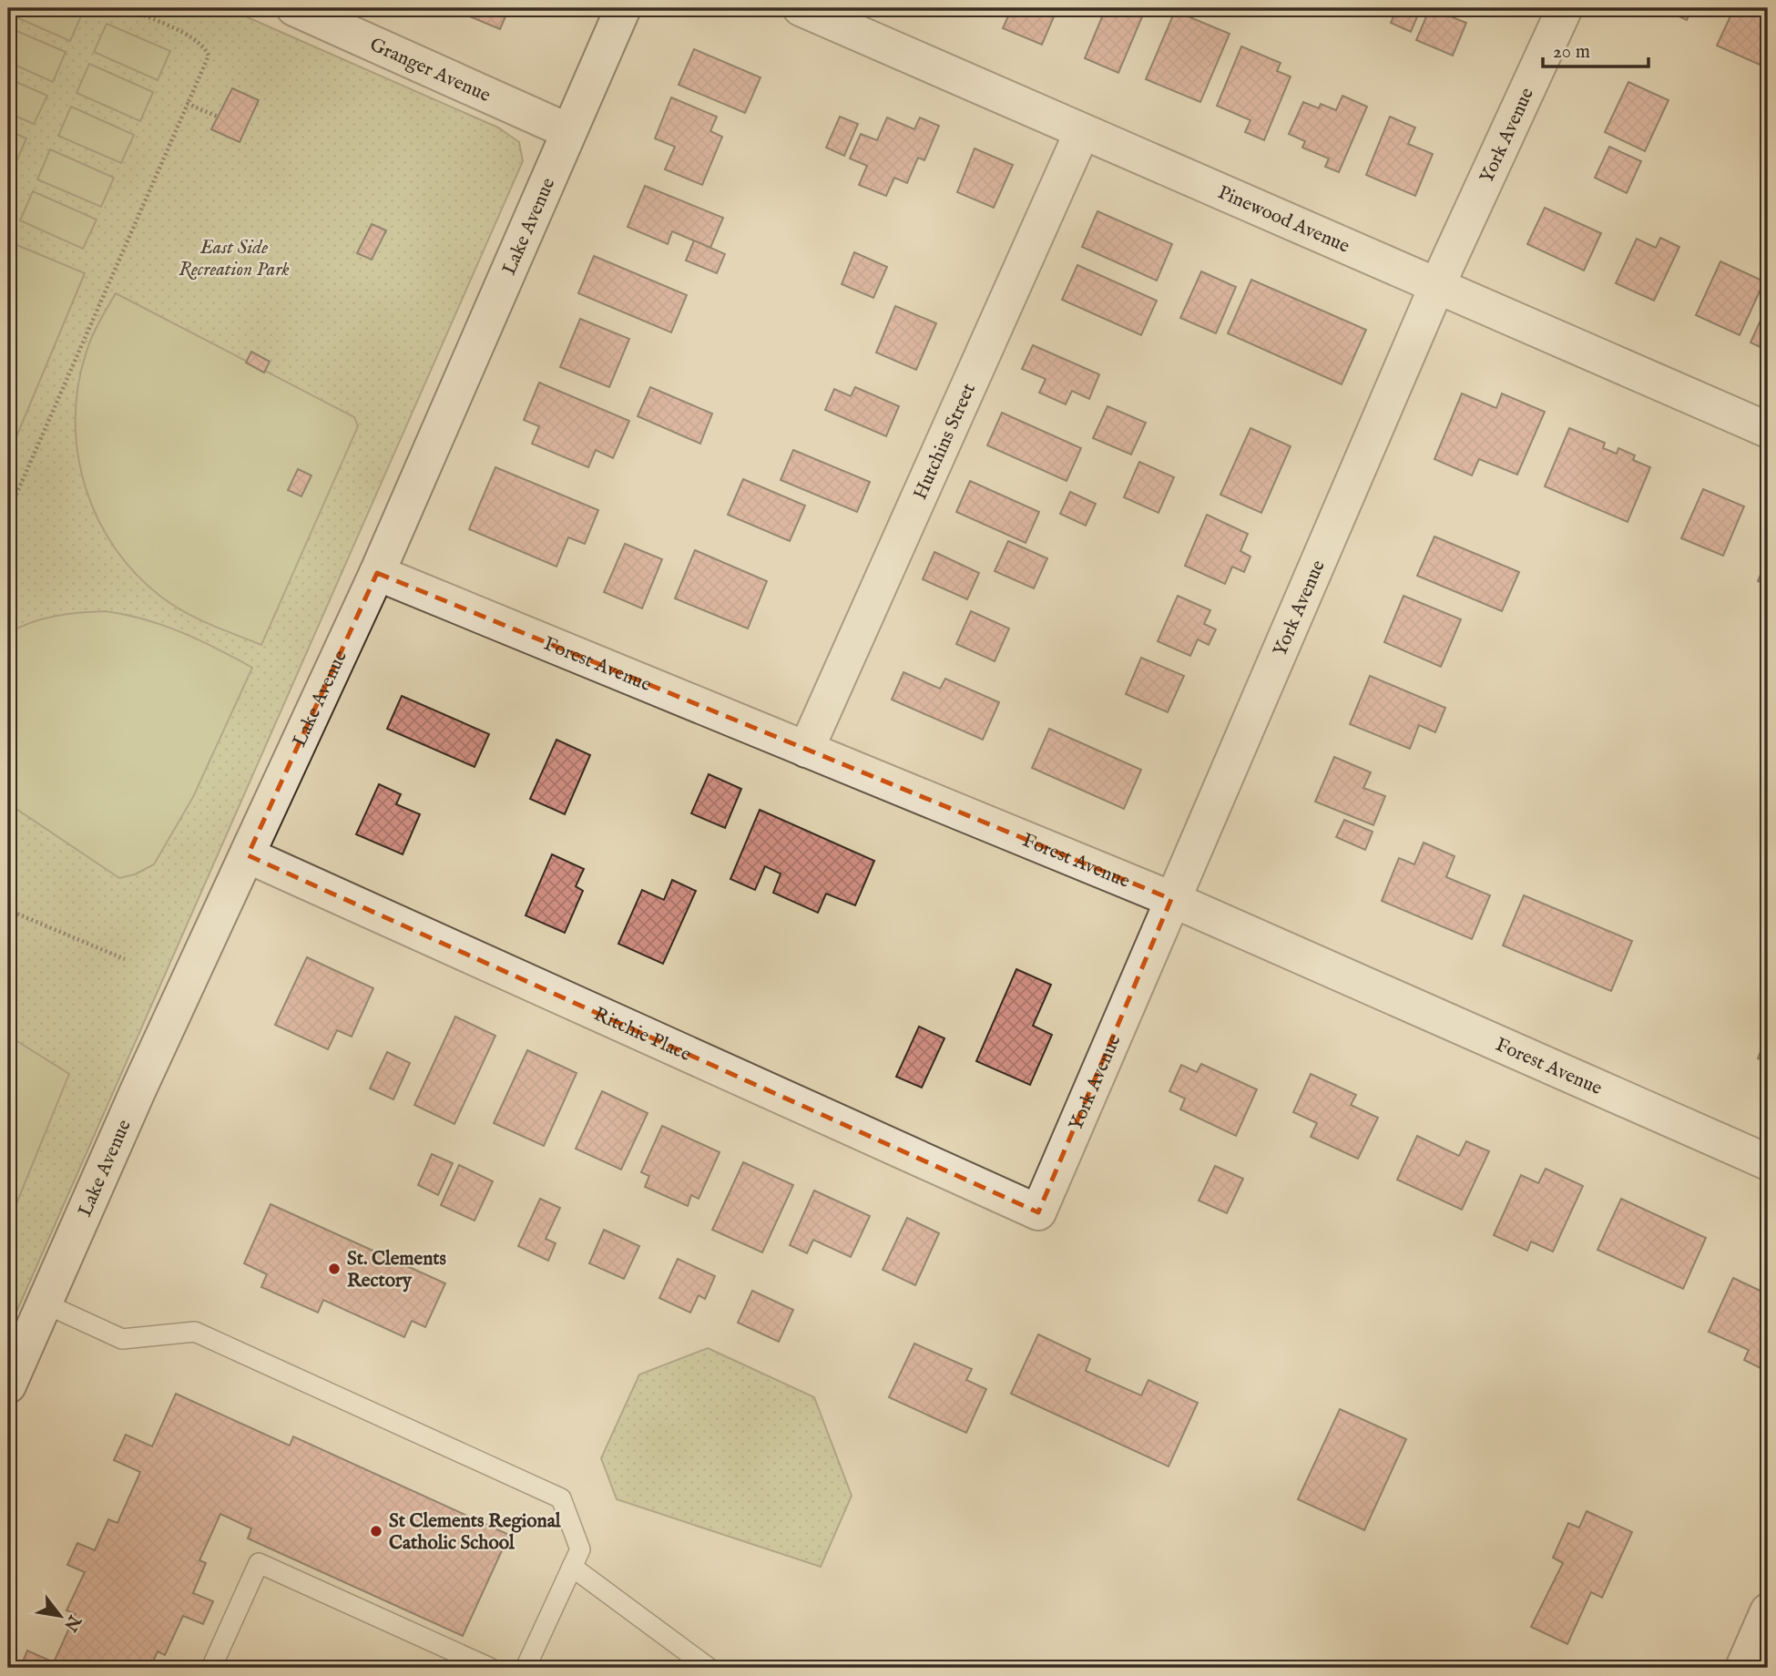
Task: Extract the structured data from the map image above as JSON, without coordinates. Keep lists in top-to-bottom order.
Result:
{
  "streets": {
    "street": [
      "Granger Avenue",
      "York Avenue",
      "Pinewood Avenue",
      "Lake Avenue",
      "Hutchins Street",
      "Forest Avenue",
      "Ritchie Place"
    ]
  },
  "crossings": [
    ["Granger Avenue", "Lake Avenue"],
    ["York Avenue", "Pinewood Avenue"],
    ["York Avenue", "Forest Avenue"],
    ["York Avenue", "Ritchie Place"],
    ["Pinewood Avenue", "Hutchins Street"],
    ["Lake Avenue", "Forest Avenue"],
    ["Lake Avenue", "Ritchie Place"],
    ["Hutchins Street", "Forest Avenue"]
  ],
  "parks": ["East Side Recreation Park"],
  "places": ["St. Clements Rectory", "St Clements Regional Catholic School"],
  "scale_bar": "20 m",
  "north": "bottom right"
}
